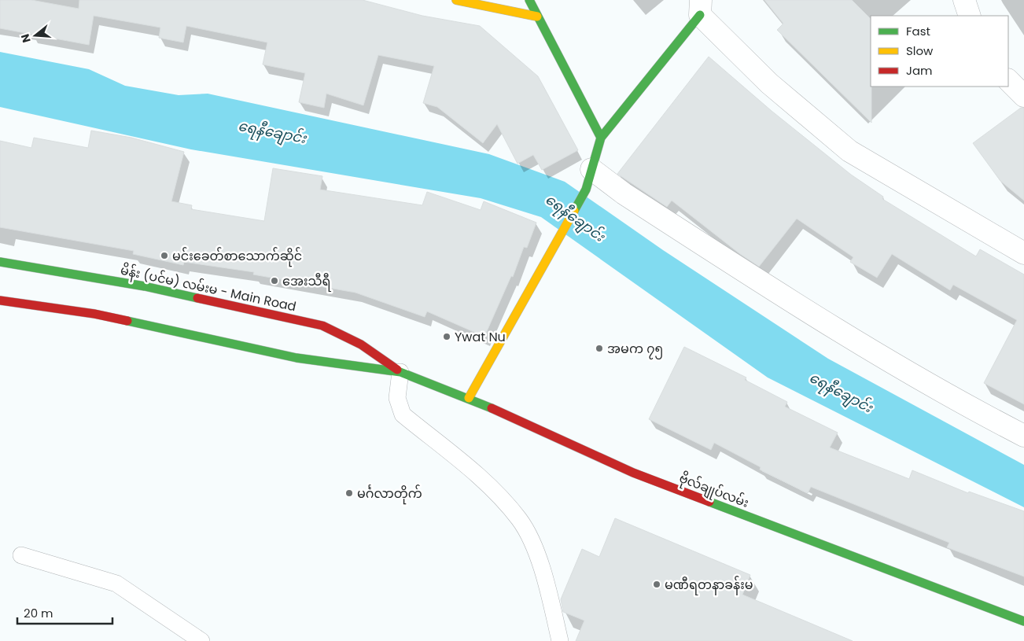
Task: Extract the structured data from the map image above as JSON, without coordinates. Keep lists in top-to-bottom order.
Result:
{
  "streets": {
    "main road": ["မိန်း (ပင်မ) လမ်းမ - Main Road", "ဗိုလ်‌ချုပ်‌လမ်း"]
  },
  "crossings": [
    ["မိန်း (ပင်မ) လမ်းမ - Main Road", "ဗိုလ်‌ချုပ်‌လမ်း"]
  ],
  "water": ["ရေနီချောင်း"],
  "places": [
    "မင်းခေတ်စာသောက်ဆိုင်",
    "အေးသီရီ",
    "Ywat Nu",
    "အမက ၇၅",
    "မင်္ဂလာတိုက်",
    "မဏီရတနာခန်းမ"
  ],
  "legend": ["Fast", "Slow", "Jam"],
  "scale_bar": "20 m",
  "north": "left"
}
